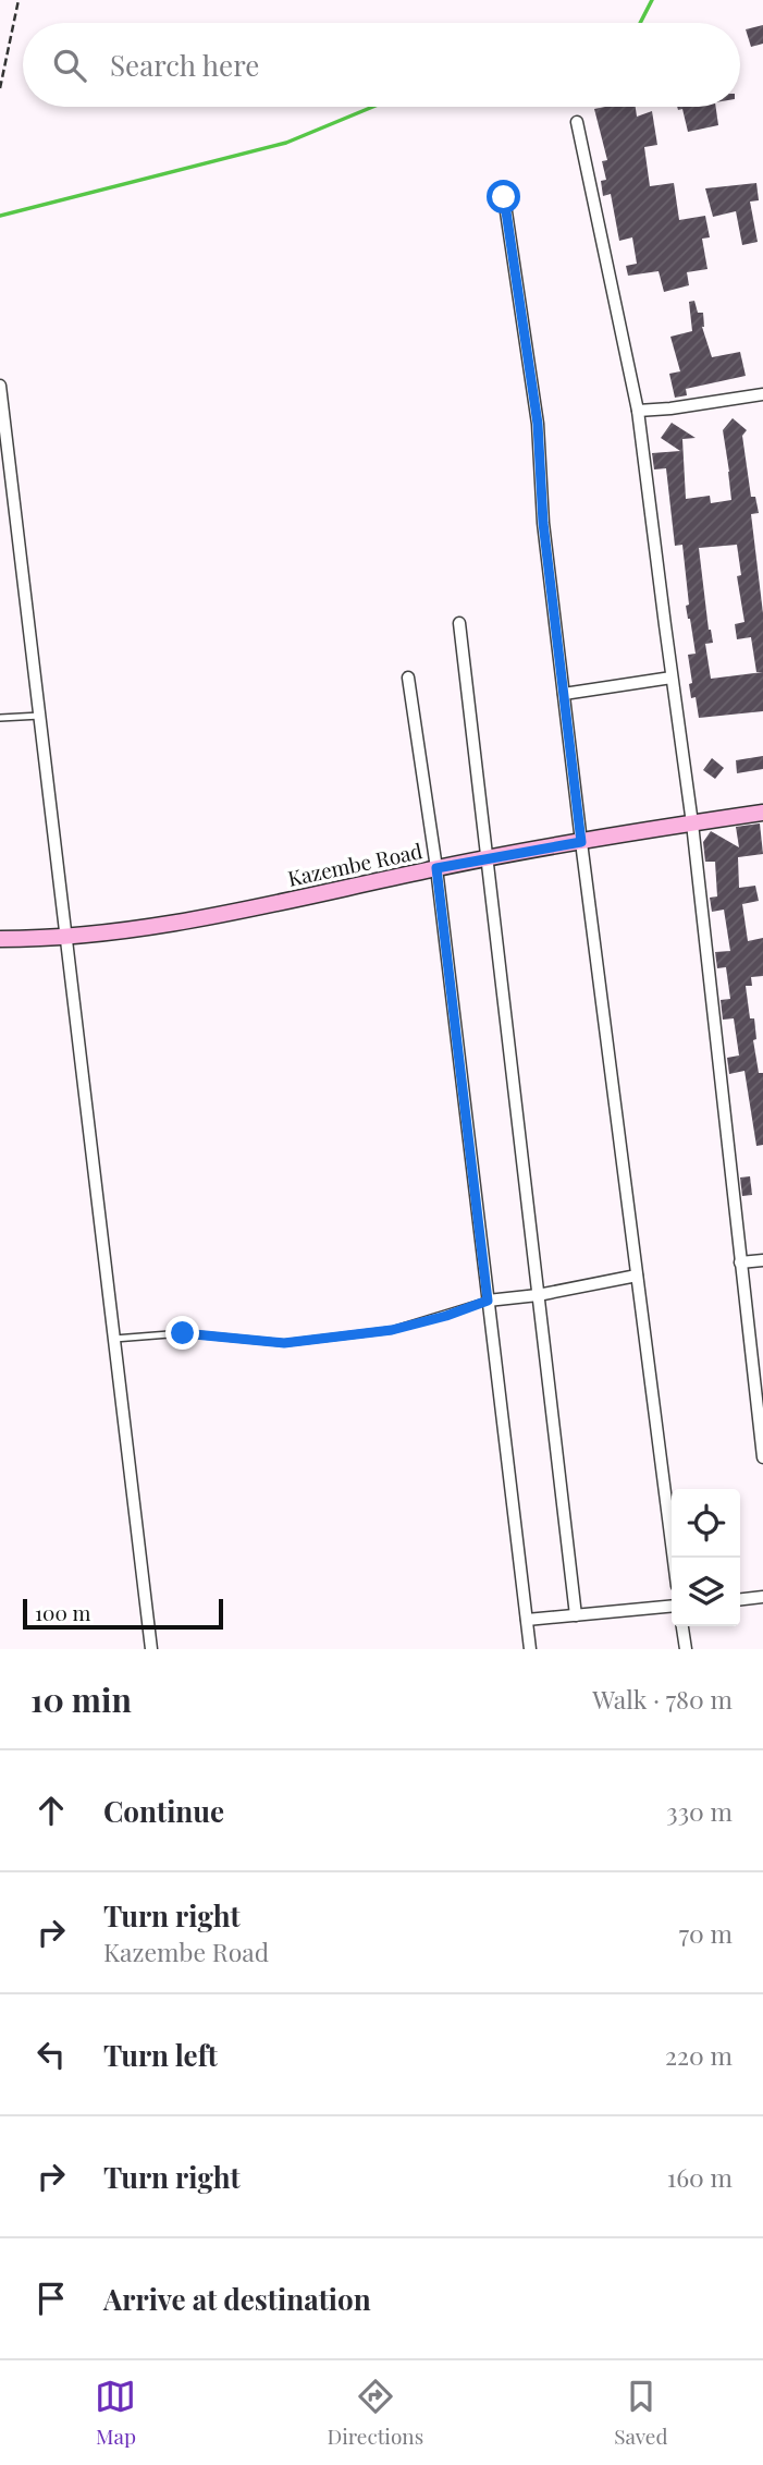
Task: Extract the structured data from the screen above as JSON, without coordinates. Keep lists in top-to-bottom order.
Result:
{
  "streets": {
    "main road": ["Kazembe Road"]
  },
  "scale_bar": "100 m",
  "page": {
    "search": "Search here",
    "scale": "100 m",
    "heading": ["10 min", "Walk · 780 m"],
    "list": [
      ["Continue", "330 m"],
      ["Turn right", "Kazembe Road", "70 m"],
      ["Turn left", "220 m"],
      ["Turn right", "160 m"],
      "Arrive at destination"
    ],
    "nav": ["Map", "Directions", "Saved"]
  }
}
